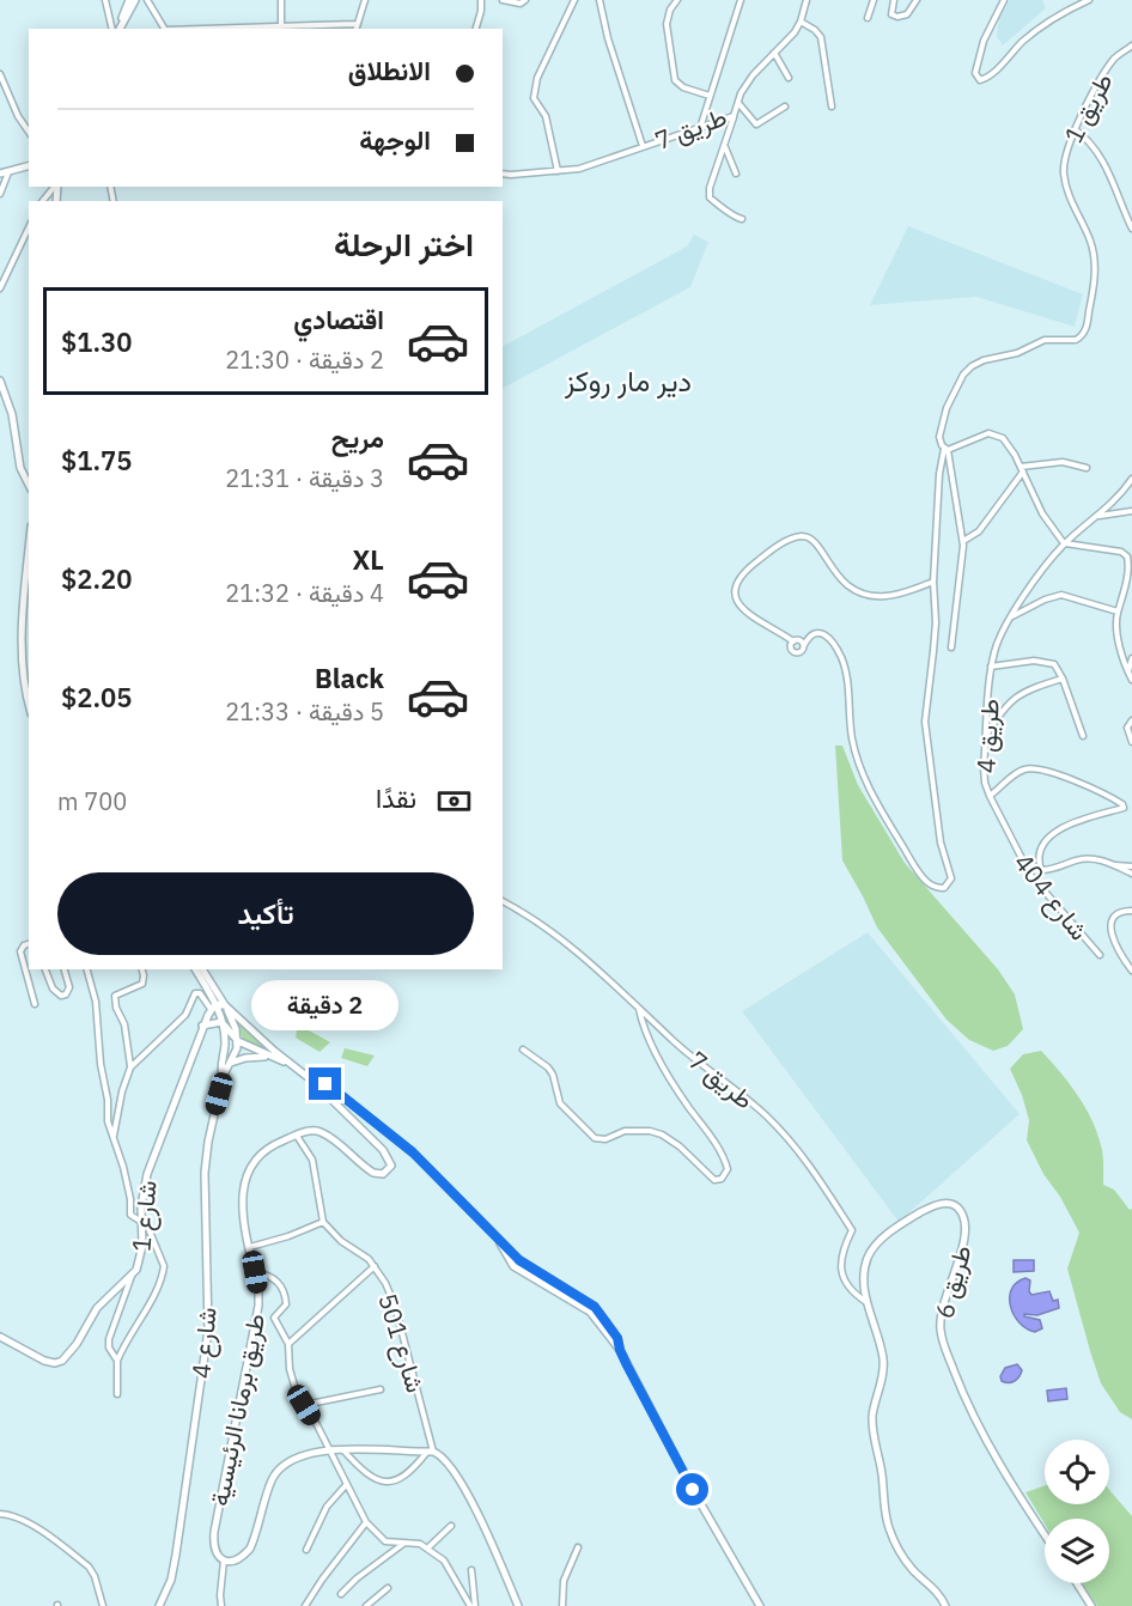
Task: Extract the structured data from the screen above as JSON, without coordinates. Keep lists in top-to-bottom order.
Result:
{
  "streets": {
    "street": [
      "طريق 1",
      "7 طريق",
      "طريق 4",
      "شارع 404",
      "طريق 7",
      "شارع 1",
      "طريق 6",
      "شارع 4",
      "شارع 501",
      "طريق برمانا الرئيسية"
    ]
  },
  "crossings": [
    ["طريق 4", "شارع 404"],
    ["طريق 7", "طريق 6"],
    ["شارع 501", "طريق برمانا الرئيسية"]
  ],
  "districts": ["دير مار روكز"],
  "page": {
    "banner": ["الانطلاق", "الوجهة"],
    "heading": "اختر الرحلة",
    "list": [
      {
        "name": "اقتصادي",
        "note": "2 دقيقة · 21:30",
        "value": "$1.30"
      },
      {
        "name": "مريح",
        "note": "3 دقيقة · 21:31",
        "value": "$1.75"
      },
      {
        "name": "XL",
        "note": "4 دقيقة · 21:32",
        "value": "$2.20"
      },
      {
        "name": "Black",
        "note": "5 دقيقة · 21:33",
        "value": "$2.05"
      }
    ],
    "pay": ["نقدًا", "700 m"],
    "buttons": "تأكيد",
    "bubble": "2 دقيقة"
  }
}
